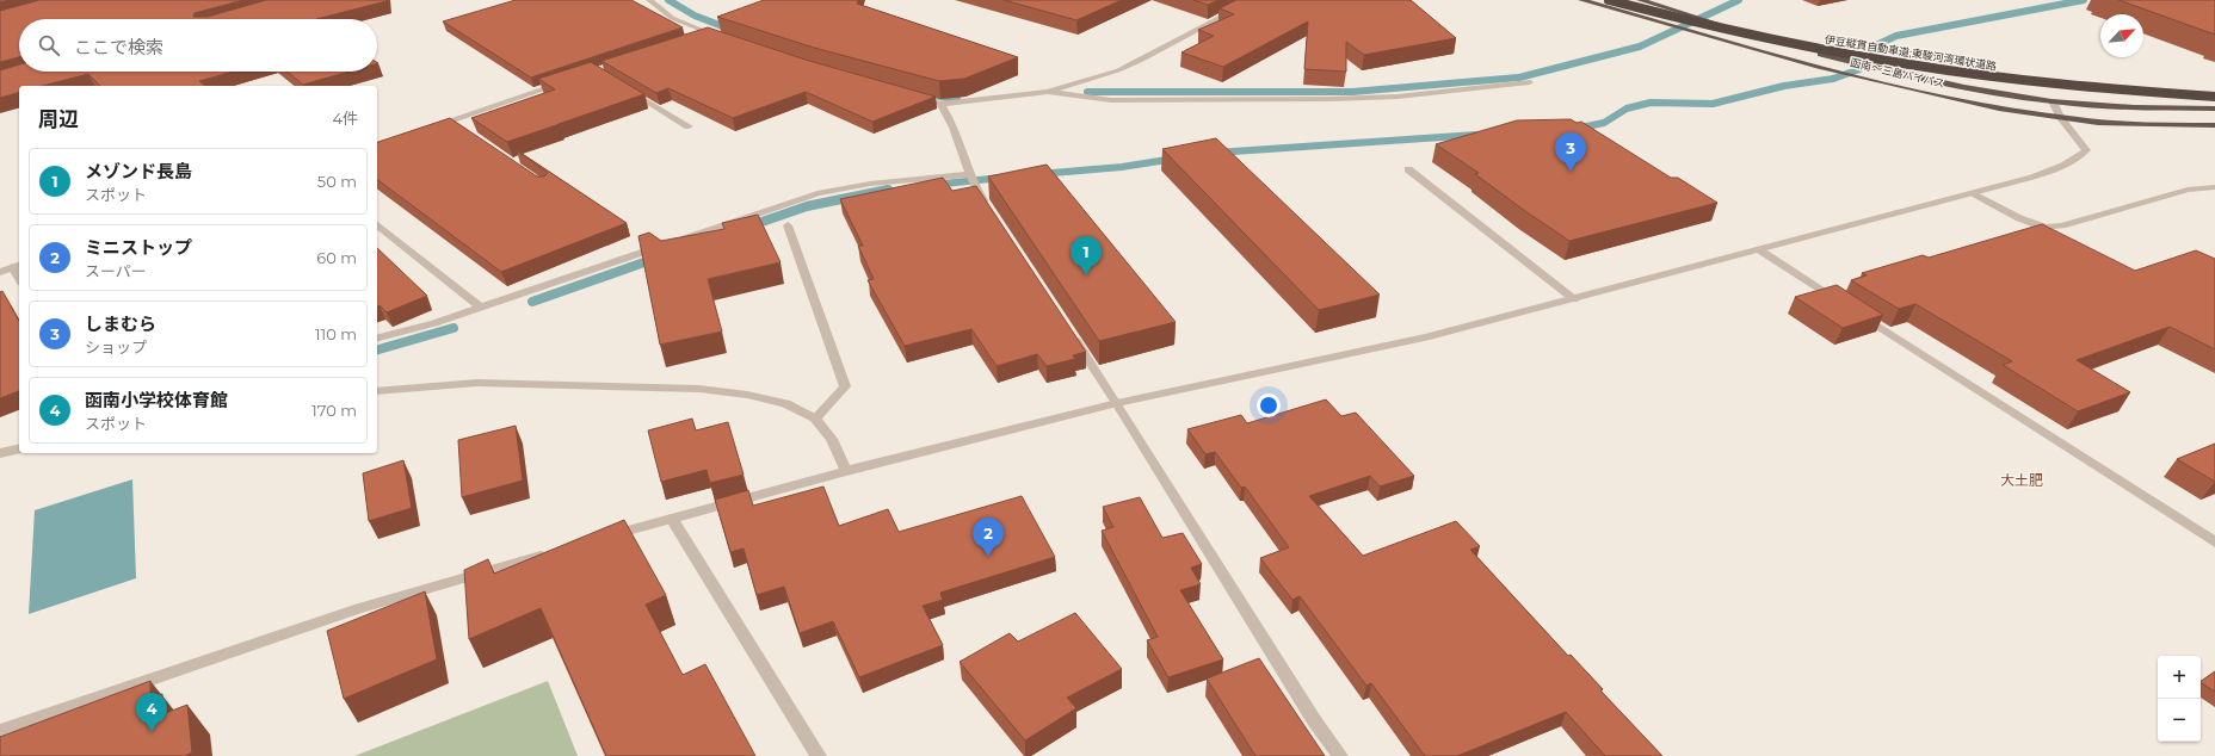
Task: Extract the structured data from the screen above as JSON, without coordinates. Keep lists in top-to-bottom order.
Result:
{
  "streets": {
    "highway": ["伊豆縦貫自動車道;東駿河湾環状道路", "函南～三島バイパス"]
  },
  "districts": ["大土肥"],
  "north": "top right",
  "page": {
    "search": "ここで検索",
    "heading": ["周辺", "4件"],
    "pins": [
      "3",
      "1",
      "2",
      "4"
    ],
    "list": [
      {
        "mark": "1",
        "name": "メゾンド長島",
        "note": "スポット",
        "value": "50 m"
      },
      {
        "mark": "2",
        "name": "ミニストップ",
        "note": "スーパー",
        "value": "60 m"
      },
      {
        "mark": "3",
        "name": "しまむら",
        "note": "ショップ",
        "value": "110 m"
      },
      {
        "mark": "4",
        "name": "函南小学校体育館",
        "note": "スポット",
        "value": "170 m"
      }
    ],
    "map_buttons": ["+", "−"]
  }
}
